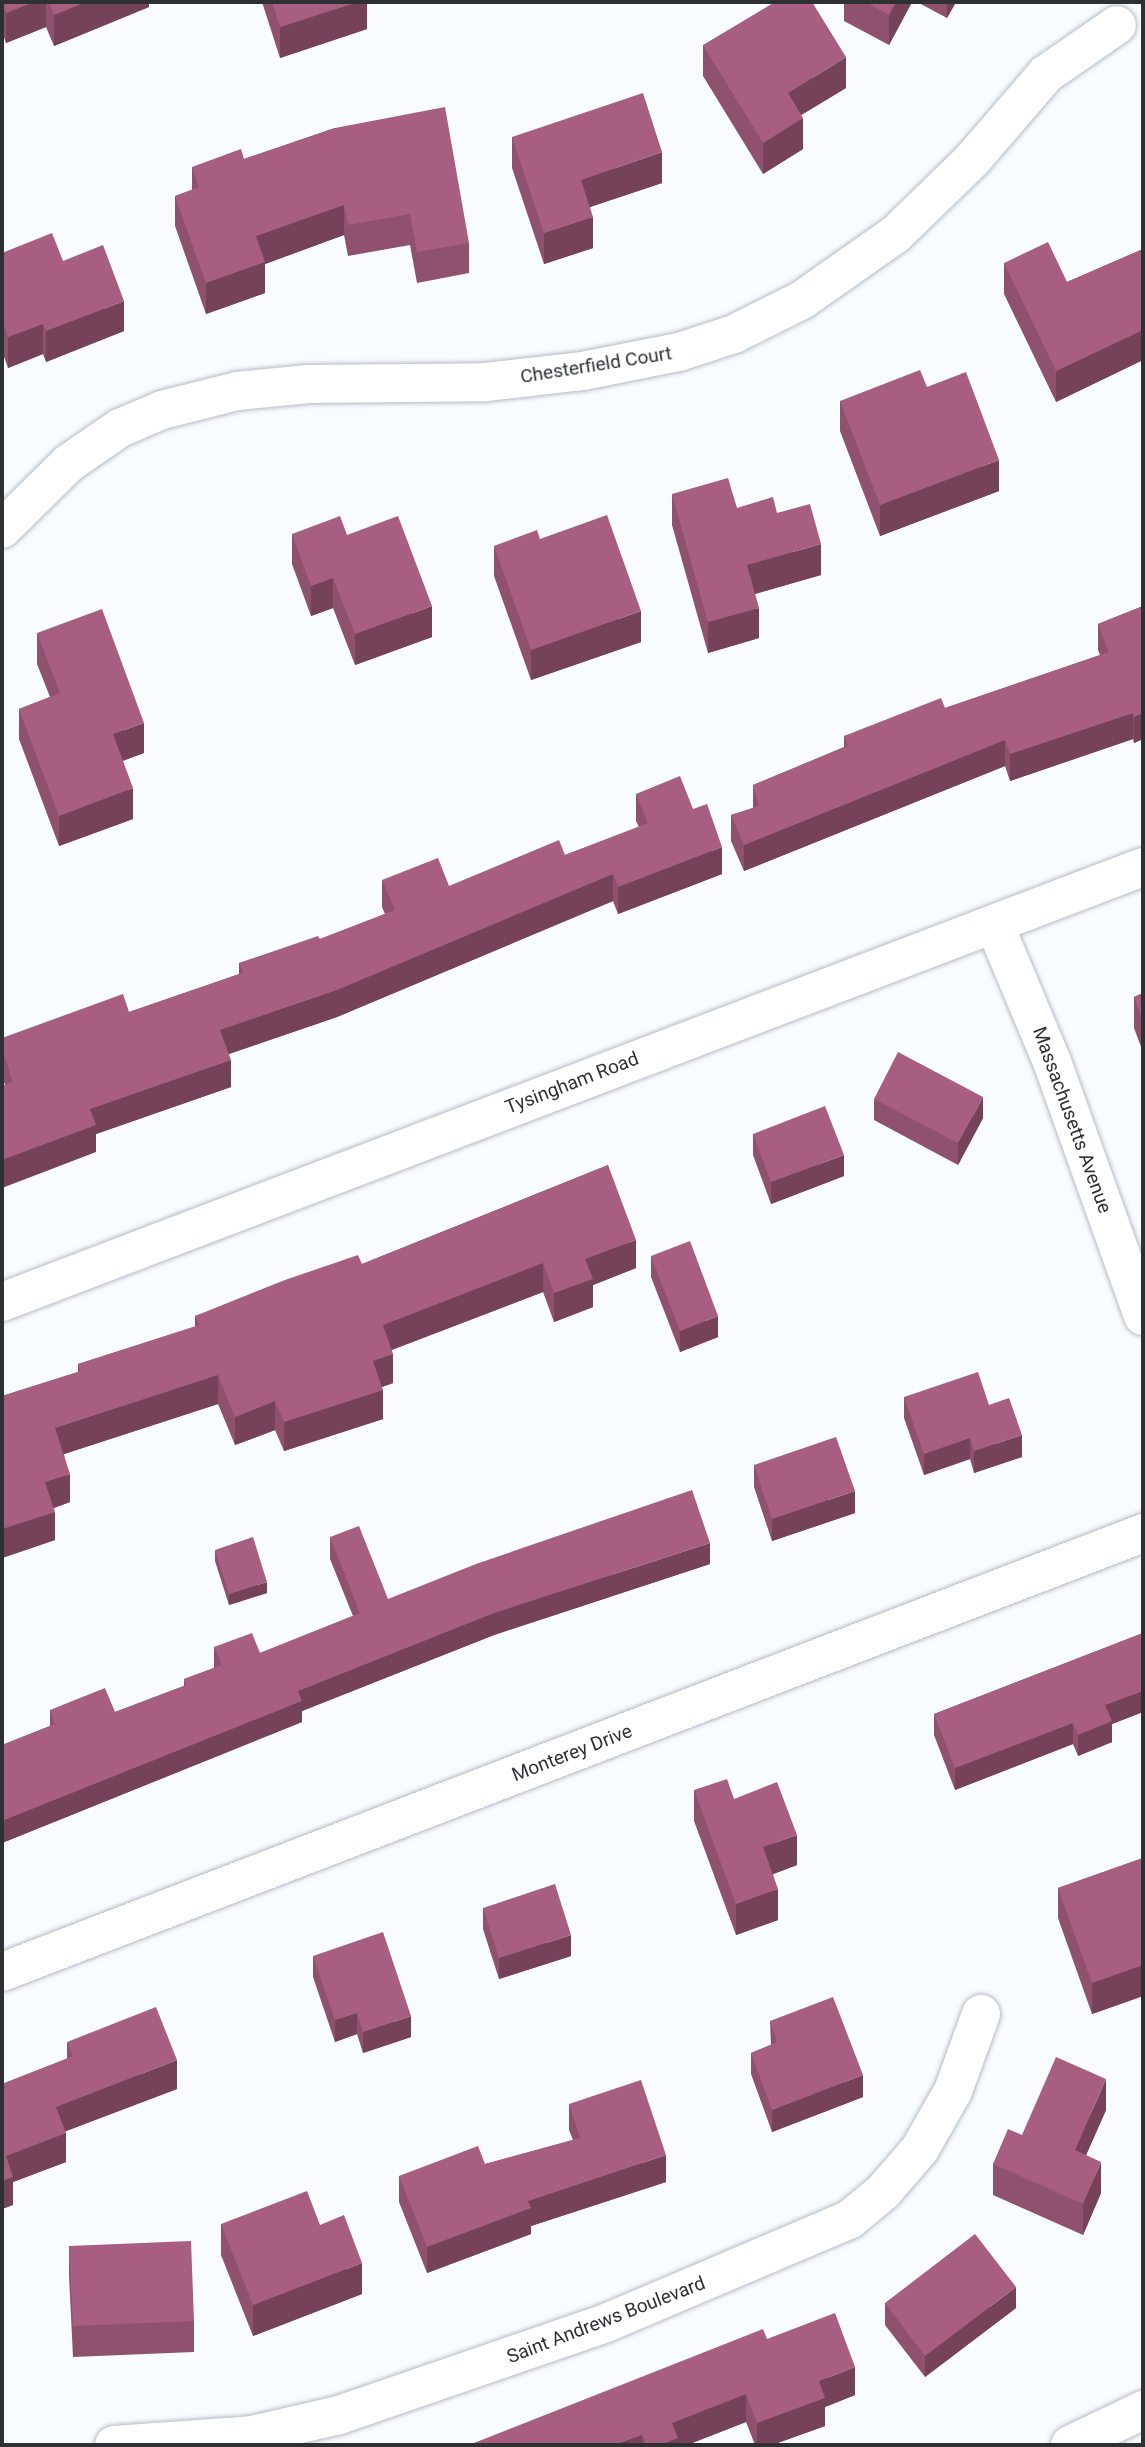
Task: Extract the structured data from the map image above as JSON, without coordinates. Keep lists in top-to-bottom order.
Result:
{
  "streets": {
    "street": [
      "Chesterfield Court",
      "Tysingham Road",
      "Massachusetts Avenue",
      "Monterey Drive",
      "Saint Andrews Boulevard"
    ]
  },
  "crossings": [
    ["Tysingham Road", "Massachusetts Avenue"]
  ]
}
